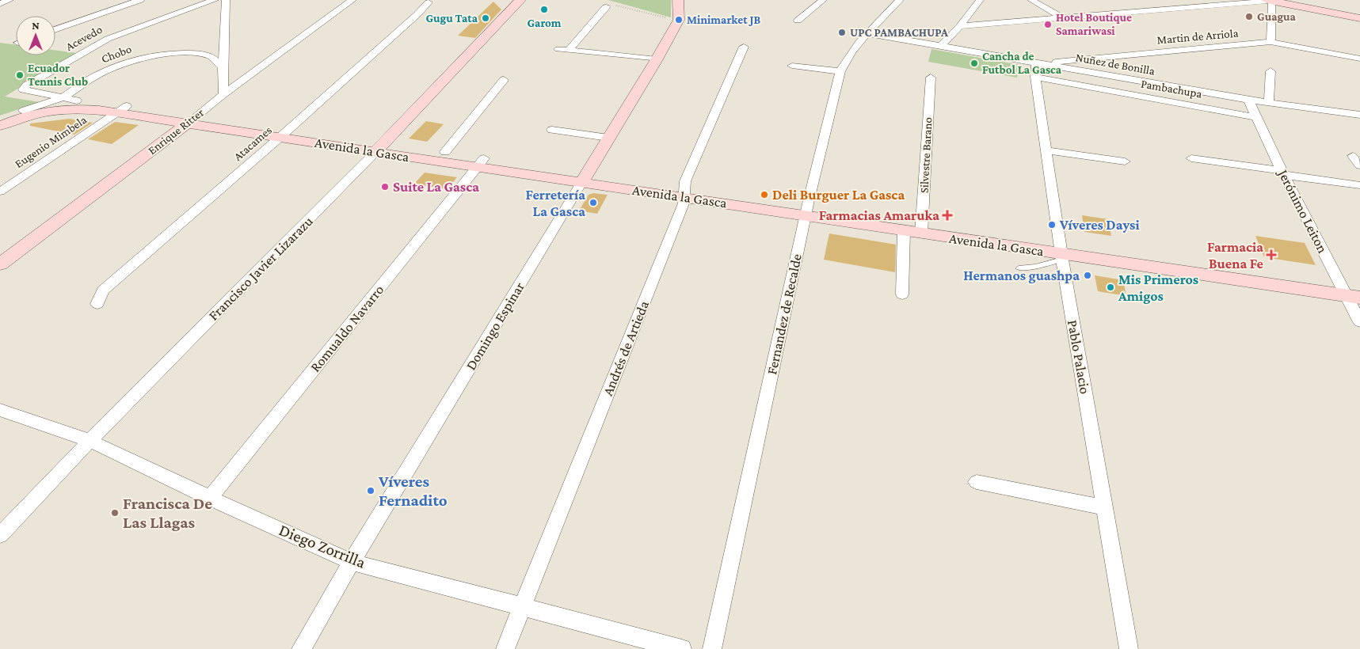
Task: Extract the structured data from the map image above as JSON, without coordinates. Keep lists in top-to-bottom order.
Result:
{
  "streets": {
    "main road": [
      "Enrique Ritter",
      "Avenida la Gasca",
      "Francisco Javier Lizarazu",
      "Domingo Espinar"
    ],
    "street": [
      "Martin de Arriola",
      "Acevedo",
      "Chobo",
      "Nuñez de Bonilla",
      "Pambachupa",
      "Eugenio Mimbela",
      "Atacames",
      "Silvestre Barano",
      "Jerónimo Leiton",
      "Fernandez de Recalde",
      "Romualdo Navarro",
      "Andrés de Artieda",
      "Pablo Palacio",
      "Diego Zorrilla"
    ]
  },
  "crossings": [
    ["Martin de Arriola", "Nuñez de Bonilla"],
    ["Martin de Arriola", "Pambachupa"],
    ["Martin de Arriola", "Pablo Palacio"],
    ["Acevedo", "Chobo"],
    ["Acevedo", "Avenida la Gasca"],
    ["Chobo", "Avenida la Gasca"],
    ["Nuñez de Bonilla", "Pambachupa"],
    ["Nuñez de Bonilla", "Jerónimo Leiton"],
    ["Nuñez de Bonilla", "Fernandez de Recalde"],
    ["Nuñez de Bonilla", "Pablo Palacio"],
    ["Pambachupa", "Jerónimo Leiton"],
    ["Pambachupa", "Pablo Palacio"],
    ["Enrique Ritter", "Avenida la Gasca"],
    ["Eugenio Mimbela", "Avenida la Gasca"],
    ["Atacames", "Avenida la Gasca"],
    ["Avenida la Gasca", "Silvestre Barano"],
    ["Avenida la Gasca", "Jerónimo Leiton"],
    ["Avenida la Gasca", "Francisco Javier Lizarazu"],
    ["Avenida la Gasca", "Fernandez de Recalde"],
    ["Avenida la Gasca", "Domingo Espinar"],
    ["Avenida la Gasca", "Romualdo Navarro"],
    ["Avenida la Gasca", "Andrés de Artieda"],
    ["Avenida la Gasca", "Pablo Palacio"],
    ["Francisco Javier Lizarazu", "Diego Zorrilla"],
    ["Domingo Espinar", "Diego Zorrilla"],
    ["Romualdo Navarro", "Diego Zorrilla"],
    ["Andrés de Artieda", "Diego Zorrilla"]
  ],
  "places": {
    "other": [
      "Garom",
      "Guagua",
      "Gugu Tata",
      "Minimarket JB",
      "Hotel Boutique Samariwasi",
      "UPC PAMBACHUPA",
      "Cancha de Futbol La Gasca",
      "Ecuador Tennis Club",
      "Suite La Gasca",
      "Deli Burguer La Gasca",
      "Ferretería La Gasca",
      "Víveres Daysi",
      "Hermanos guashpa",
      "Mis Primeros Amigos",
      "Víveres Fernadito",
      "Francisca De Las Llagas"
    ],
    "health": ["Farmacias Amaruka", "Farmacia Buena Fe"]
  },
  "north": "top"
}
